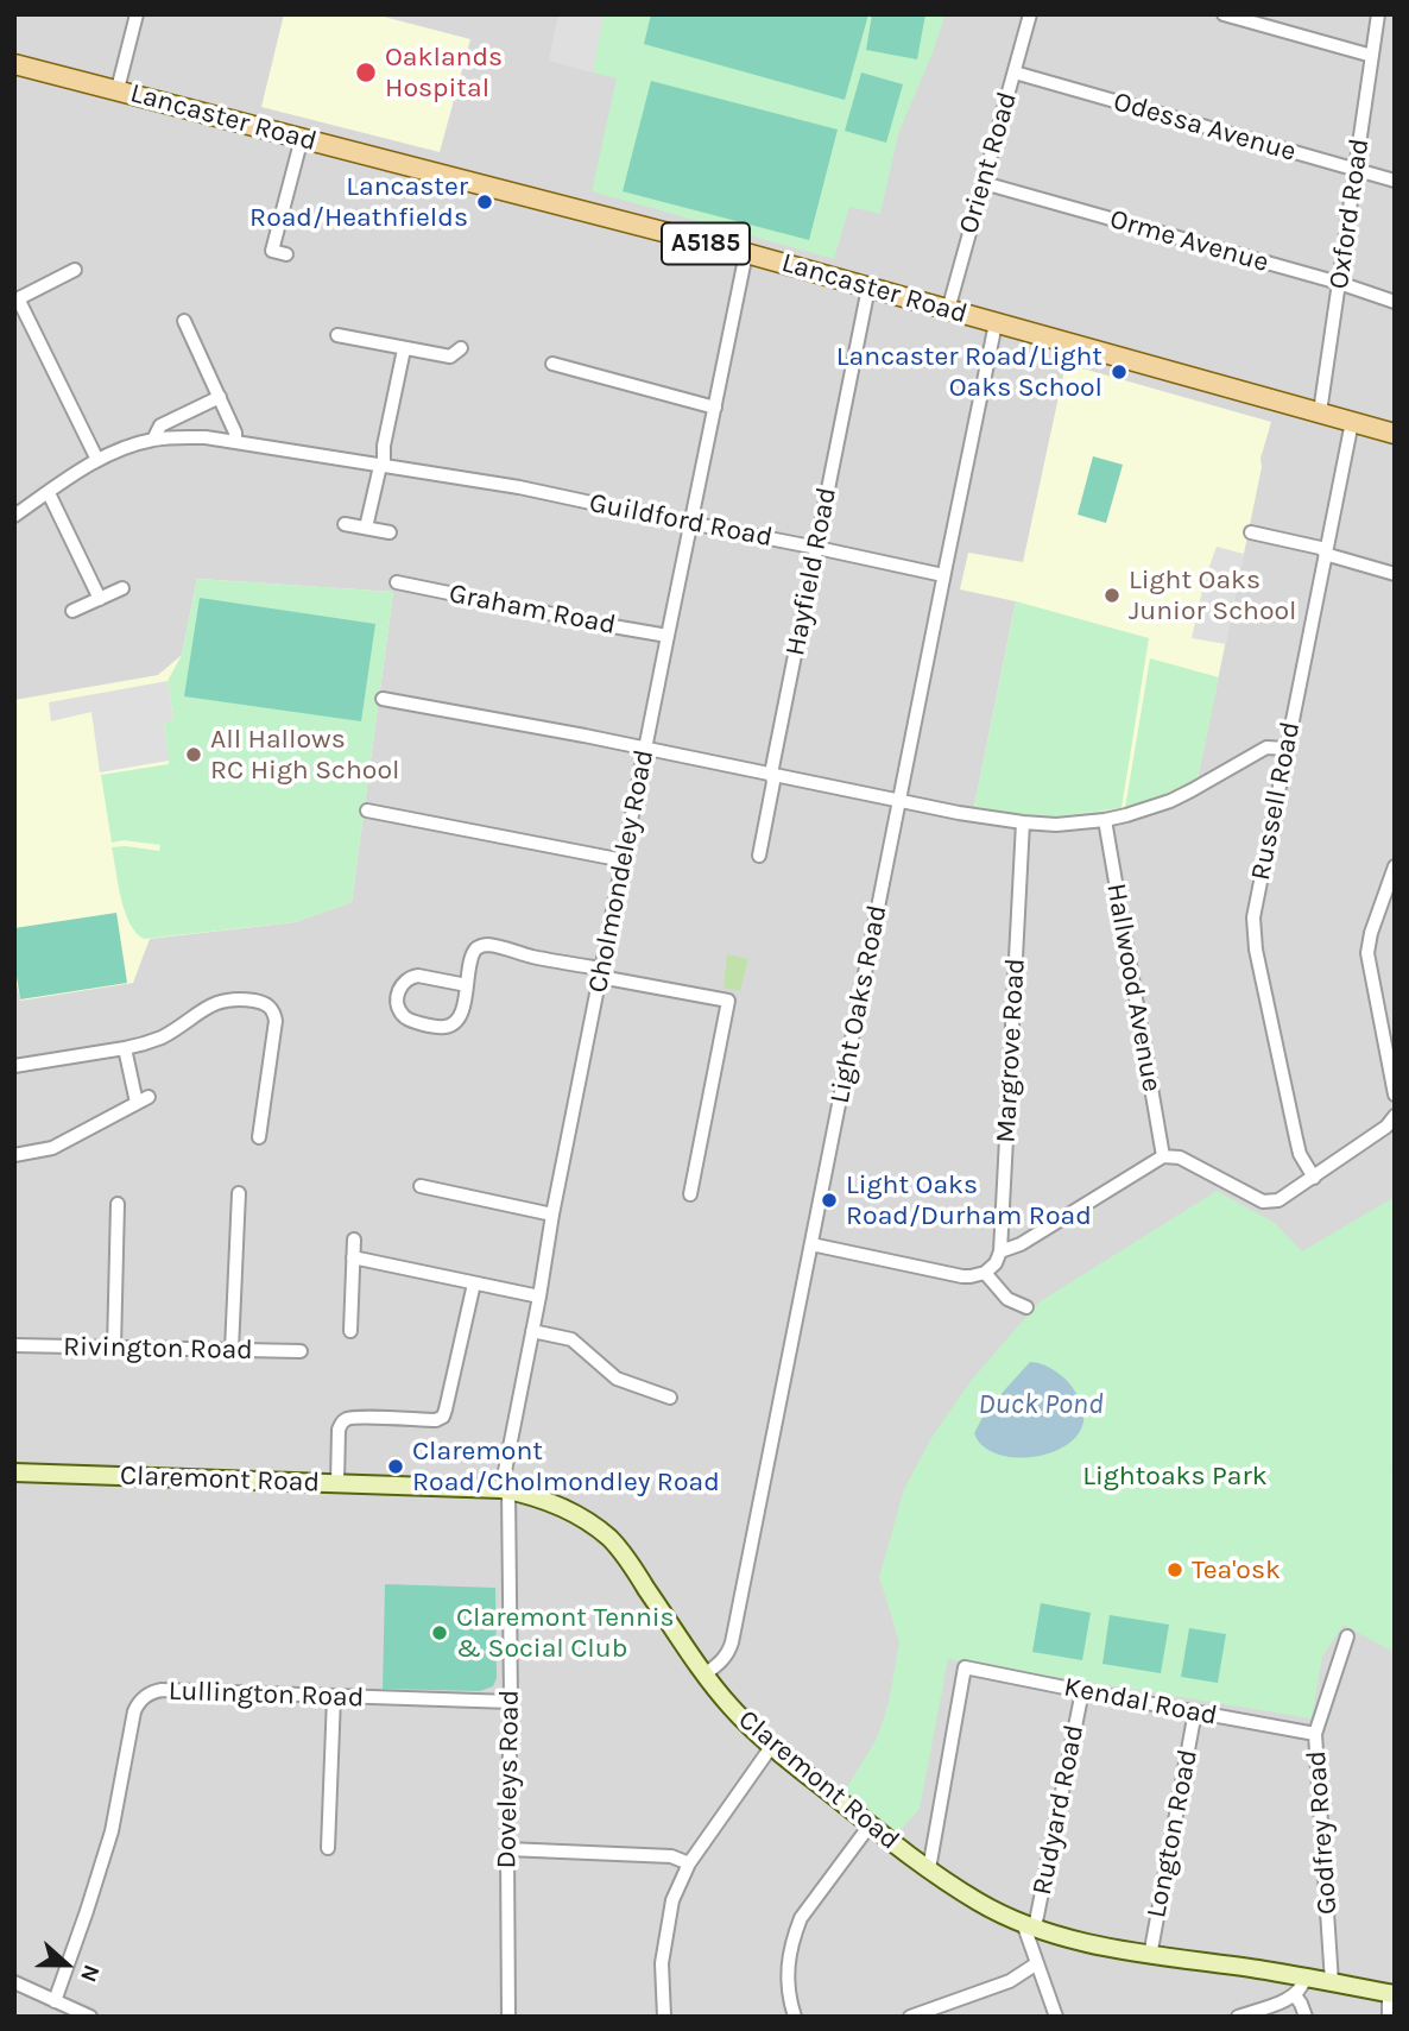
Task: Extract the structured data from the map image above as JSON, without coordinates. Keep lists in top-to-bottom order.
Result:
{
  "streets": {
    "main road": ["Lancaster Road", "A5185", "Claremont Road"],
    "street": [
      "Odessa Avenue",
      "Orient Road",
      "Oxford Road",
      "Orme Avenue",
      "Guildford Road",
      "Hayfield Road",
      "Graham Road",
      "Russell Road",
      "Cholmondeley Road",
      "Hallwood Avenue",
      "Light Oaks Road",
      "Margrove Road",
      "Rivington Road",
      "Lullington Road",
      "Kendal Road",
      "Doveleys Road",
      "Rudyard Road",
      "Godfrey Road",
      "Longton Road"
    ]
  },
  "crossings": [
    ["Lancaster Road", "Orient Road"],
    ["Lancaster Road", "Oxford Road"],
    ["Lancaster Road", "Hayfield Road"],
    ["Lancaster Road", "Russell Road"],
    ["Lancaster Road", "Cholmondeley Road"],
    ["Lancaster Road", "Light Oaks Road"],
    ["Odessa Avenue", "Orient Road"],
    ["Odessa Avenue", "Oxford Road"],
    ["Orient Road", "Orme Avenue"],
    ["Oxford Road", "Orme Avenue"],
    ["Guildford Road", "Hayfield Road"],
    ["Guildford Road", "Cholmondeley Road"],
    ["Guildford Road", "Light Oaks Road"],
    ["Graham Road", "Cholmondeley Road"],
    ["Cholmondeley Road", "Claremont Road"],
    ["Cholmondeley Road", "Doveleys Road"],
    ["Light Oaks Road", "Claremont Road"],
    ["Claremont Road", "Kendal Road"],
    ["Claremont Road", "Doveleys Road"],
    ["Claremont Road", "Rudyard Road"],
    ["Claremont Road", "Godfrey Road"],
    ["Claremont Road", "Longton Road"],
    ["Lullington Road", "Doveleys Road"],
    ["Kendal Road", "Rudyard Road"],
    ["Kendal Road", "Godfrey Road"],
    ["Kendal Road", "Longton Road"]
  ],
  "water": ["Duck Pond"],
  "parks": ["Lightoaks Park"],
  "places": [
    "Oaklands Hospital",
    "Lancaster Road/Heathfields",
    "Lancaster Road/Light Oaks School",
    "Light Oaks Junior School",
    "All Hallows RC High School",
    "Light Oaks Road/Durham Road",
    "Claremont Road/Cholmondley Road",
    "Tea'osk",
    "Claremont Tennis & Social Club"
  ],
  "north": "right"
}
